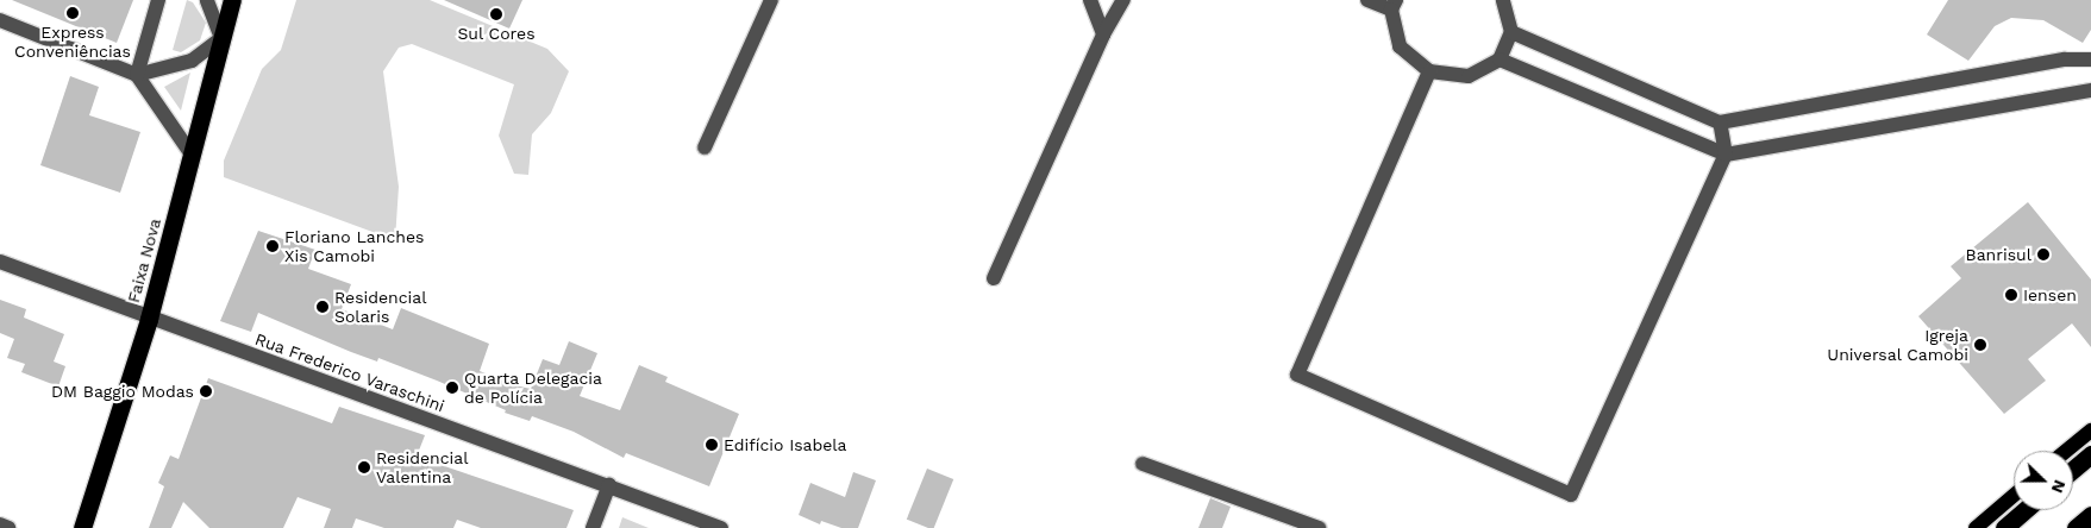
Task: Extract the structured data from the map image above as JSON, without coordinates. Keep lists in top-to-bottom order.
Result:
{
  "streets": {
    "highway": ["Faixa Nova"],
    "street": ["Rua Frederico Varaschini"]
  },
  "crossings": [
    ["Faixa Nova", "Rua Frederico Varaschini"]
  ],
  "places": [
    "Express Conveniências",
    "Sul Cores",
    "Floriano Lanches Xis Camobi",
    "Banrisul",
    "Iensen",
    "Residencial Solaris",
    "Igreja Universal Camobi",
    "Quarta Delegacia de Polícia",
    "DM Baggio Modas",
    "Edifício Isabela",
    "Residencial Valentina"
  ],
  "north": "right"
}
